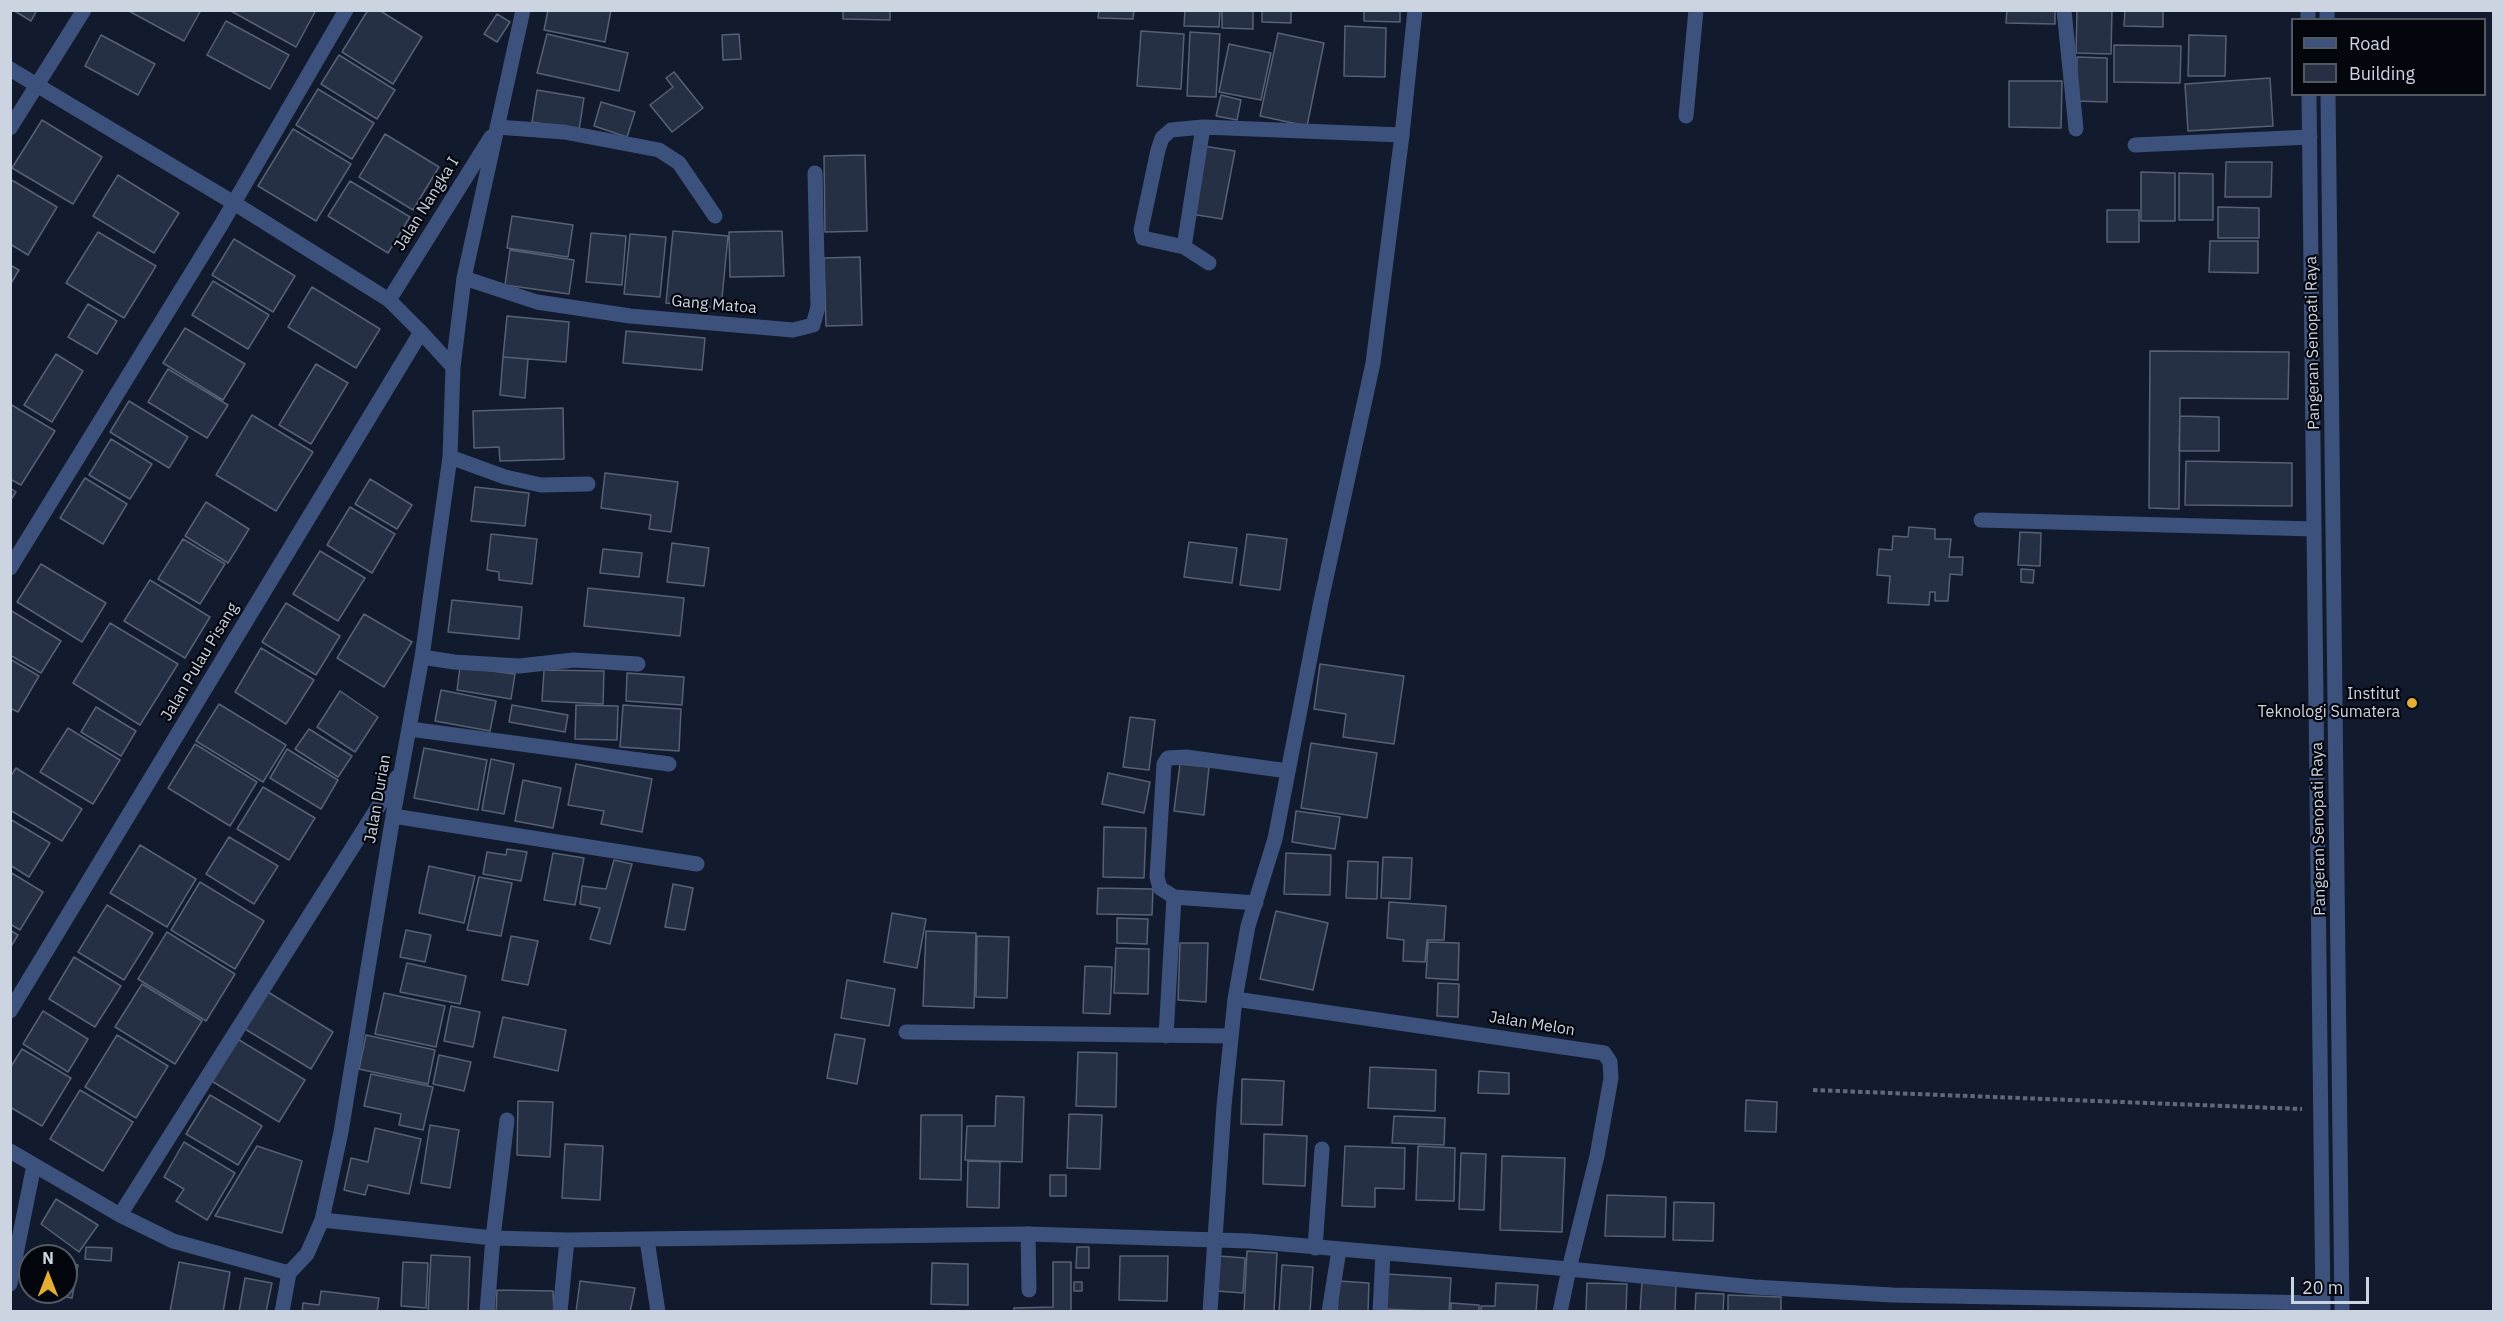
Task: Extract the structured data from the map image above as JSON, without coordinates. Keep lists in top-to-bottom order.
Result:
{
  "streets": {
    "street": [
      "Jalan Nangka I",
      "Gang Matoa",
      "Pangeran Senopati Raya",
      "Jalan Pulau Pisang",
      "Jalan Durian",
      "Jalan Melon"
    ]
  },
  "crossings": [
    ["Jalan Nangka I", "Jalan Durian"],
    ["Gang Matoa", "Jalan Durian"]
  ],
  "places": ["Institut Teknologi Sumatera"],
  "legend": ["Road", "Building"],
  "scale_bar": "20 m",
  "north": "top"
}
